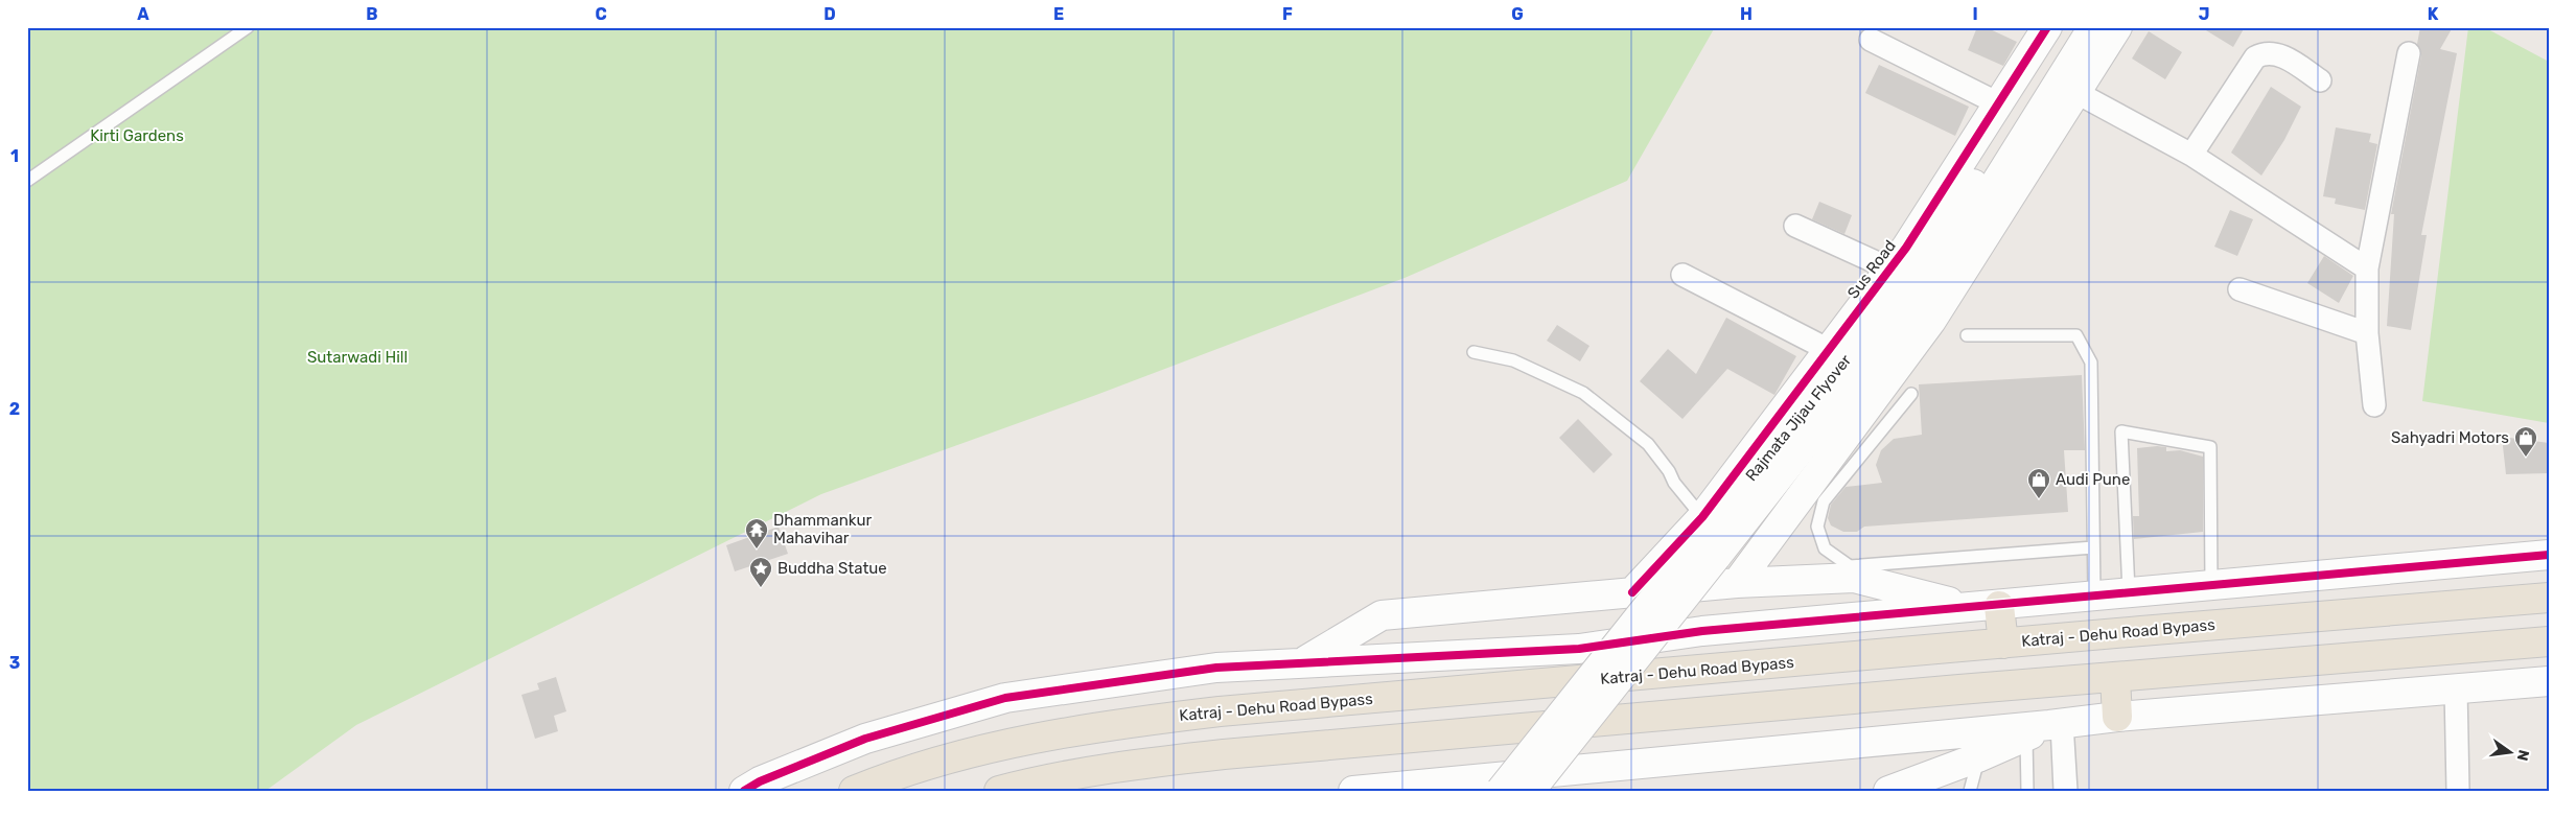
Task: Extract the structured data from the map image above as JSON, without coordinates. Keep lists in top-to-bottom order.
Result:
{
  "streets": {
    "highway": ["Katraj - Dehu Road Bypass"],
    "street": ["Sus Road", "Rajmata Jijau Flyover"]
  },
  "crossings": [
    ["Sus Road", "Rajmata Jijau Flyover"]
  ],
  "parks": ["Kirti Gardens", "Sutarwadi Hill"],
  "places": {
    "shop": ["Sahyadri Motors", "Audi Pune"],
    "temple": ["Dhammankur Mahavihar"],
    "place": ["Buddha Statue"]
  },
  "north": "right",
  "grid": {
    "columns": [
      "A",
      "B",
      "C",
      "D",
      "E",
      "F",
      "G",
      "H",
      "I",
      "J",
      "K"
    ],
    "rows": ["1", "2", "3"]
  }
}
